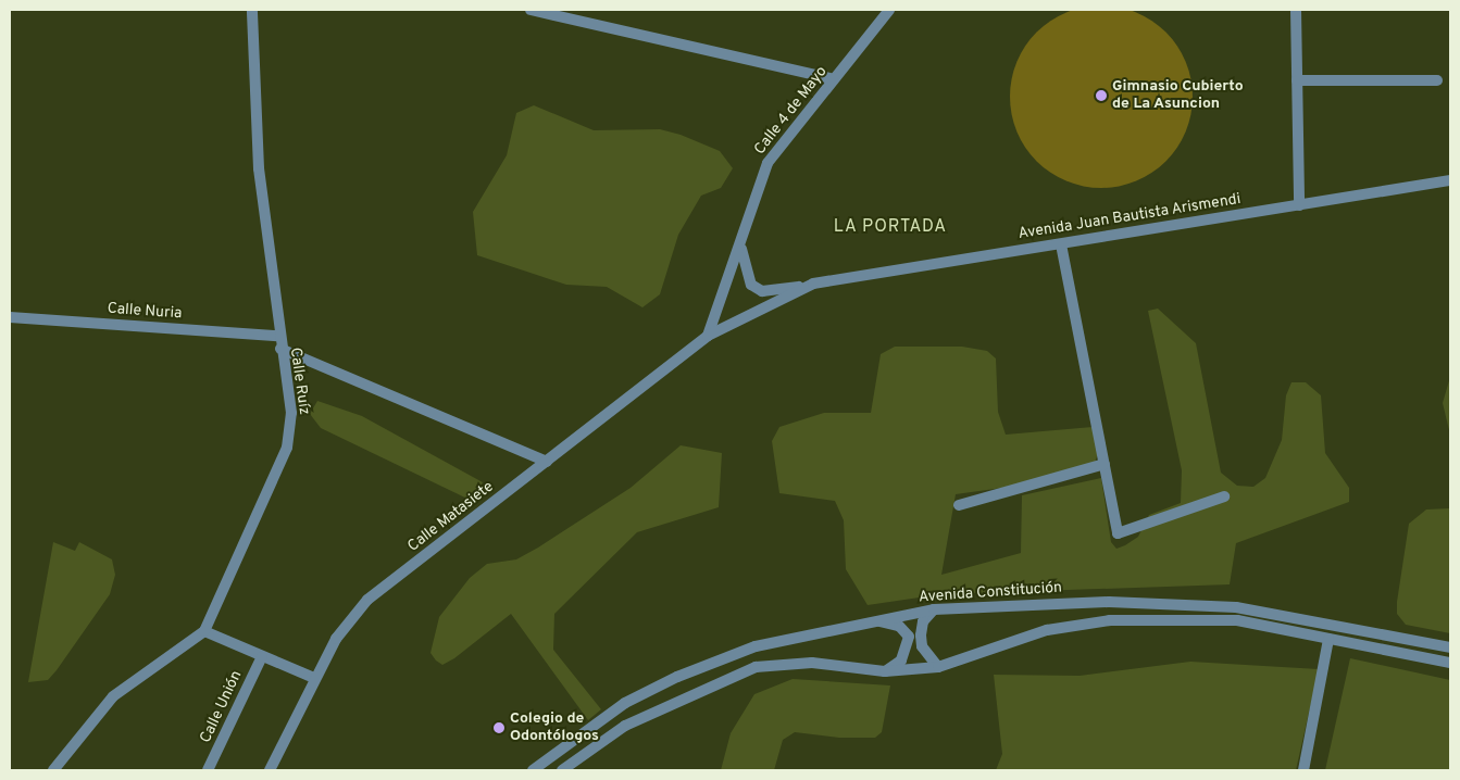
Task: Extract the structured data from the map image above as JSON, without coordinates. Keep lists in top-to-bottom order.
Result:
{
  "streets": {
    "street": [
      "Calle 4 de Mayo",
      "Avenida Juan Bautista Arismendi",
      "Calle Nuria",
      "Calle Ruíz",
      "Calle Matasiete",
      "Avenida Constitución",
      "Calle Unión"
    ]
  },
  "crossings": [
    ["Calle 4 de Mayo", "Avenida Juan Bautista Arismendi"],
    ["Calle 4 de Mayo", "Calle Matasiete"],
    ["Avenida Juan Bautista Arismendi", "Calle Matasiete"],
    ["Calle Nuria", "Calle Ruíz"]
  ],
  "districts": ["LA PORTADA"],
  "places": ["Gimnasio Cubierto de La Asuncion", "Colegio de Odontólogos"]
}
